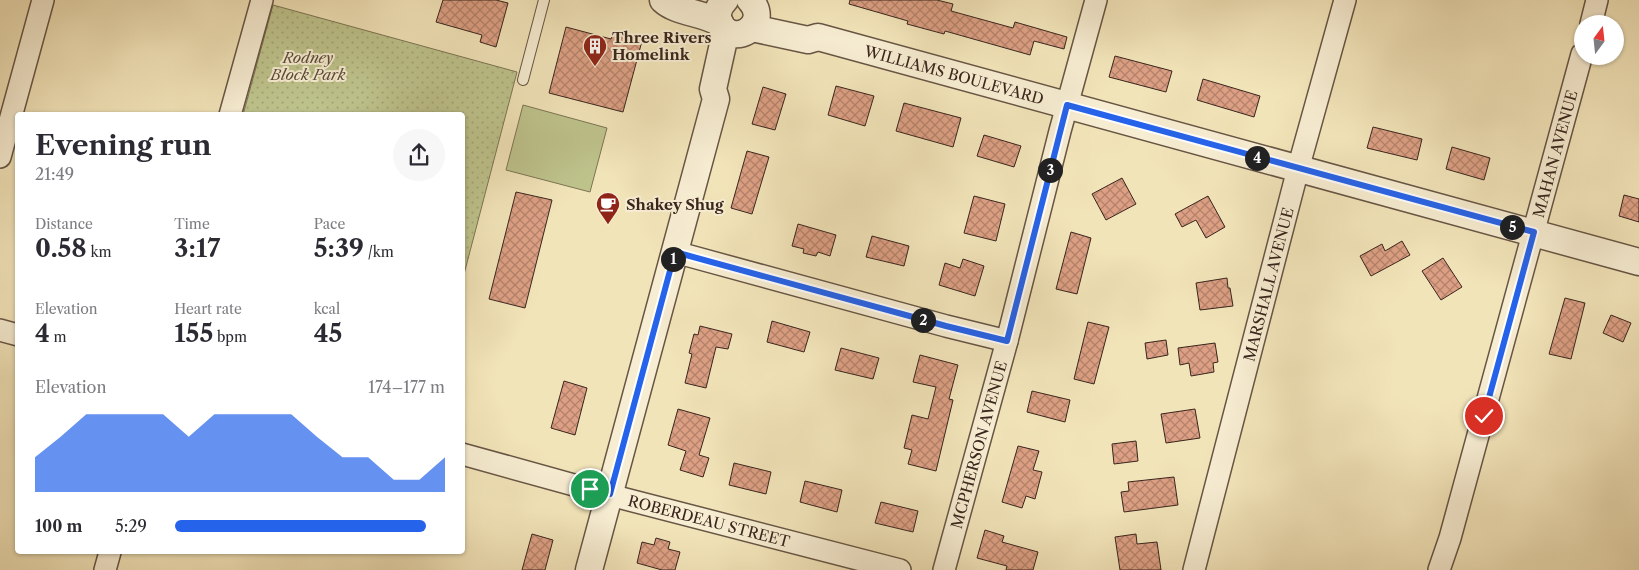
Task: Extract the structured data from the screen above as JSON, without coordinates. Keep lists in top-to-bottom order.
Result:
{
  "streets": {
    "street": [
      "WILLIAMS BOULEVARD",
      "MAHAN AVENUE",
      "MARSHALL AVENUE",
      "MCPHERSON AVENUE",
      "ROBERDEAU STREET"
    ]
  },
  "crossings": [
    ["WILLIAMS BOULEVARD", "MAHAN AVENUE"],
    ["WILLIAMS BOULEVARD", "MARSHALL AVENUE"],
    ["WILLIAMS BOULEVARD", "MCPHERSON AVENUE"]
  ],
  "parks": ["Rodney Block Park"],
  "places": {
    "building": ["Three Rivers Homelink"],
    "cafe": ["Shakey Shug"]
  },
  "north": "top",
  "page": {
    "heading": ["Evening run", "21:49"],
    "pins": [
      "4",
      "3",
      "5",
      "1",
      "2"
    ],
    "stats": [
      ["Distance", "0.58 km"],
      ["Time", "3:17"],
      ["Pace", "5:39 /km"],
      ["Elevation", "4 m"],
      ["Heart rate", "155 bpm"],
      ["kcal", "45"]
    ],
    "chart": ["Elevation", "174–177 m"],
    "list": [
      {
        "name": "100 m",
        "note": "5:29"
      }
    ]
  }
}
